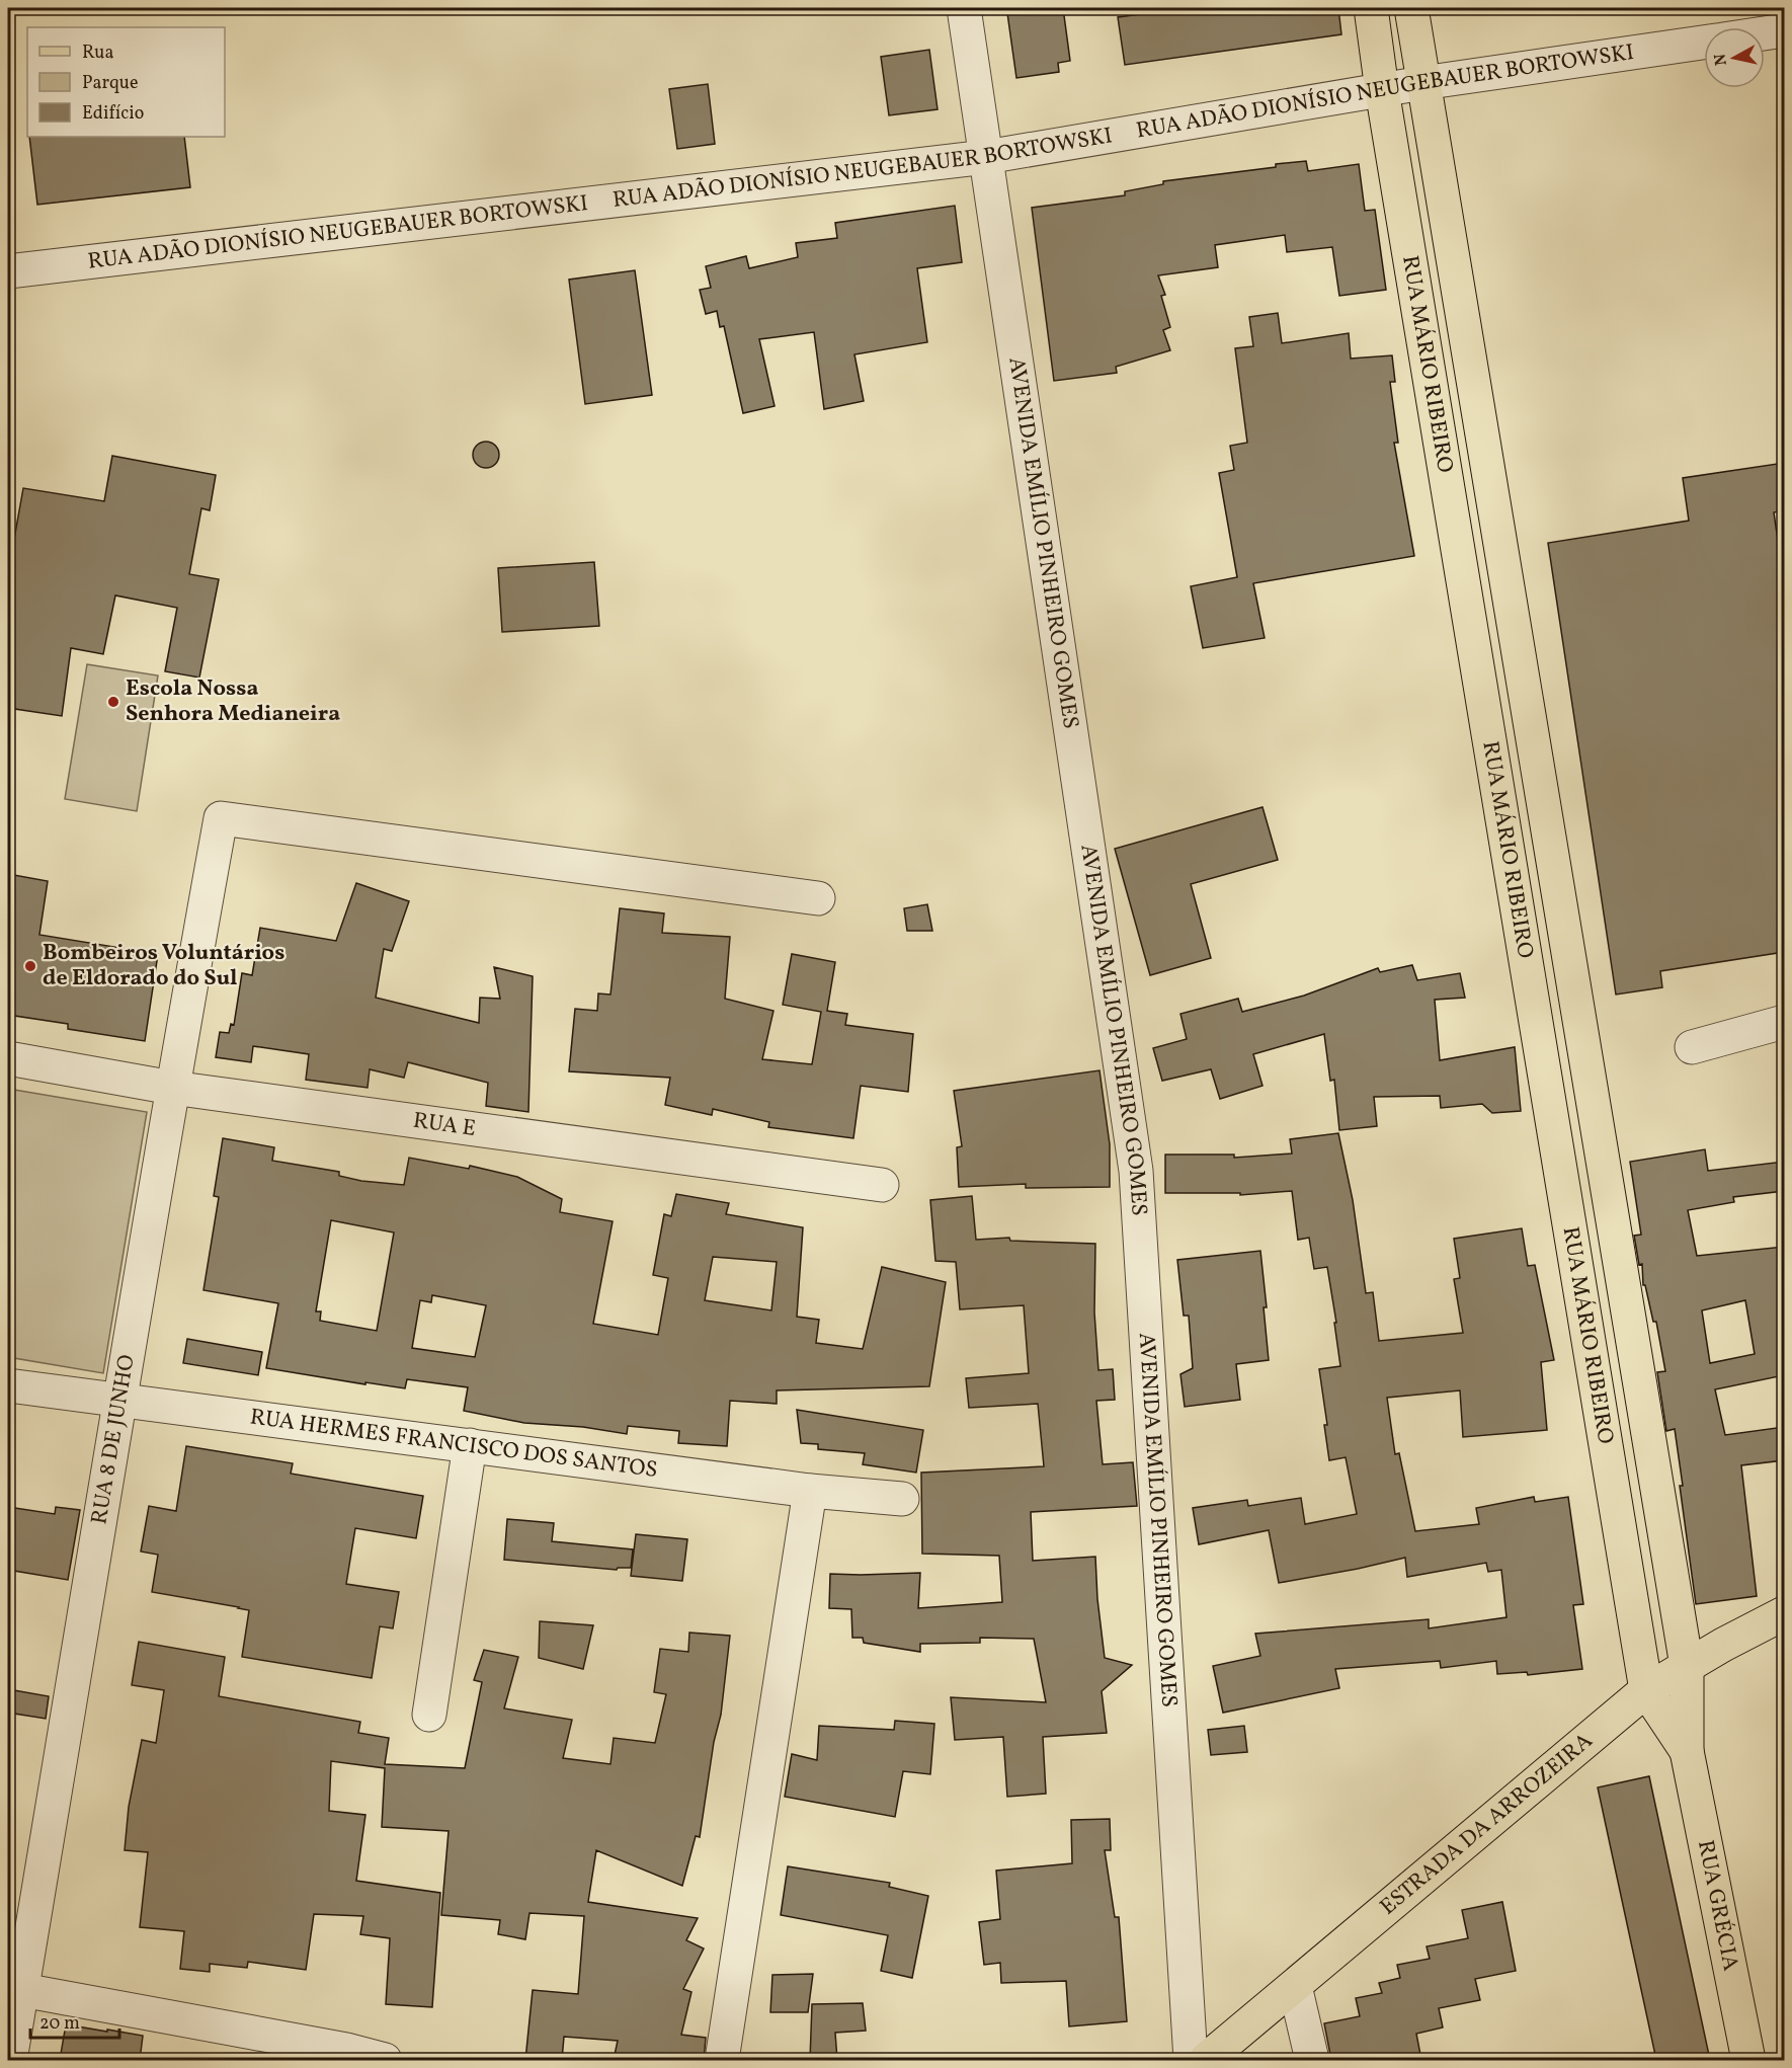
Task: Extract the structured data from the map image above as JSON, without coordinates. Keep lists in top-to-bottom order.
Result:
{
  "streets": {
    "main road": ["RUA MÁRIO RIBEIRO", "ESTRADA DA ARROZEIRA", "RUA GRÉCIA"],
    "street": [
      "RUA ADÃO DIONÍSIO NEUGEBAUER BORTOWSKI",
      "AVENIDA EMÍLIO PINHEIRO GOMES",
      "RUA E",
      "RUA 8 DE JUNHO",
      "RUA HERMES FRANCISCO DOS SANTOS"
    ]
  },
  "crossings": [
    ["RUA ADÃO DIONÍSIO NEUGEBAUER BORTOWSKI", "RUA MÁRIO RIBEIRO"],
    ["RUA ADÃO DIONÍSIO NEUGEBAUER BORTOWSKI", "AVENIDA EMÍLIO PINHEIRO GOMES"],
    ["RUA MÁRIO RIBEIRO", "ESTRADA DA ARROZEIRA"],
    ["RUA MÁRIO RIBEIRO", "RUA GRÉCIA"],
    ["RUA E", "RUA 8 DE JUNHO"],
    ["RUA 8 DE JUNHO", "RUA HERMES FRANCISCO DOS SANTOS"],
    ["ESTRADA DA ARROZEIRA", "RUA GRÉCIA"]
  ],
  "places": ["Escola Nossa Senhora Medianeira", "Bombeiros Voluntários de Eldorado do Sul"],
  "legend": ["Rua", "Parque", "Edifício"],
  "scale_bar": "20 m",
  "north": "left"
}
